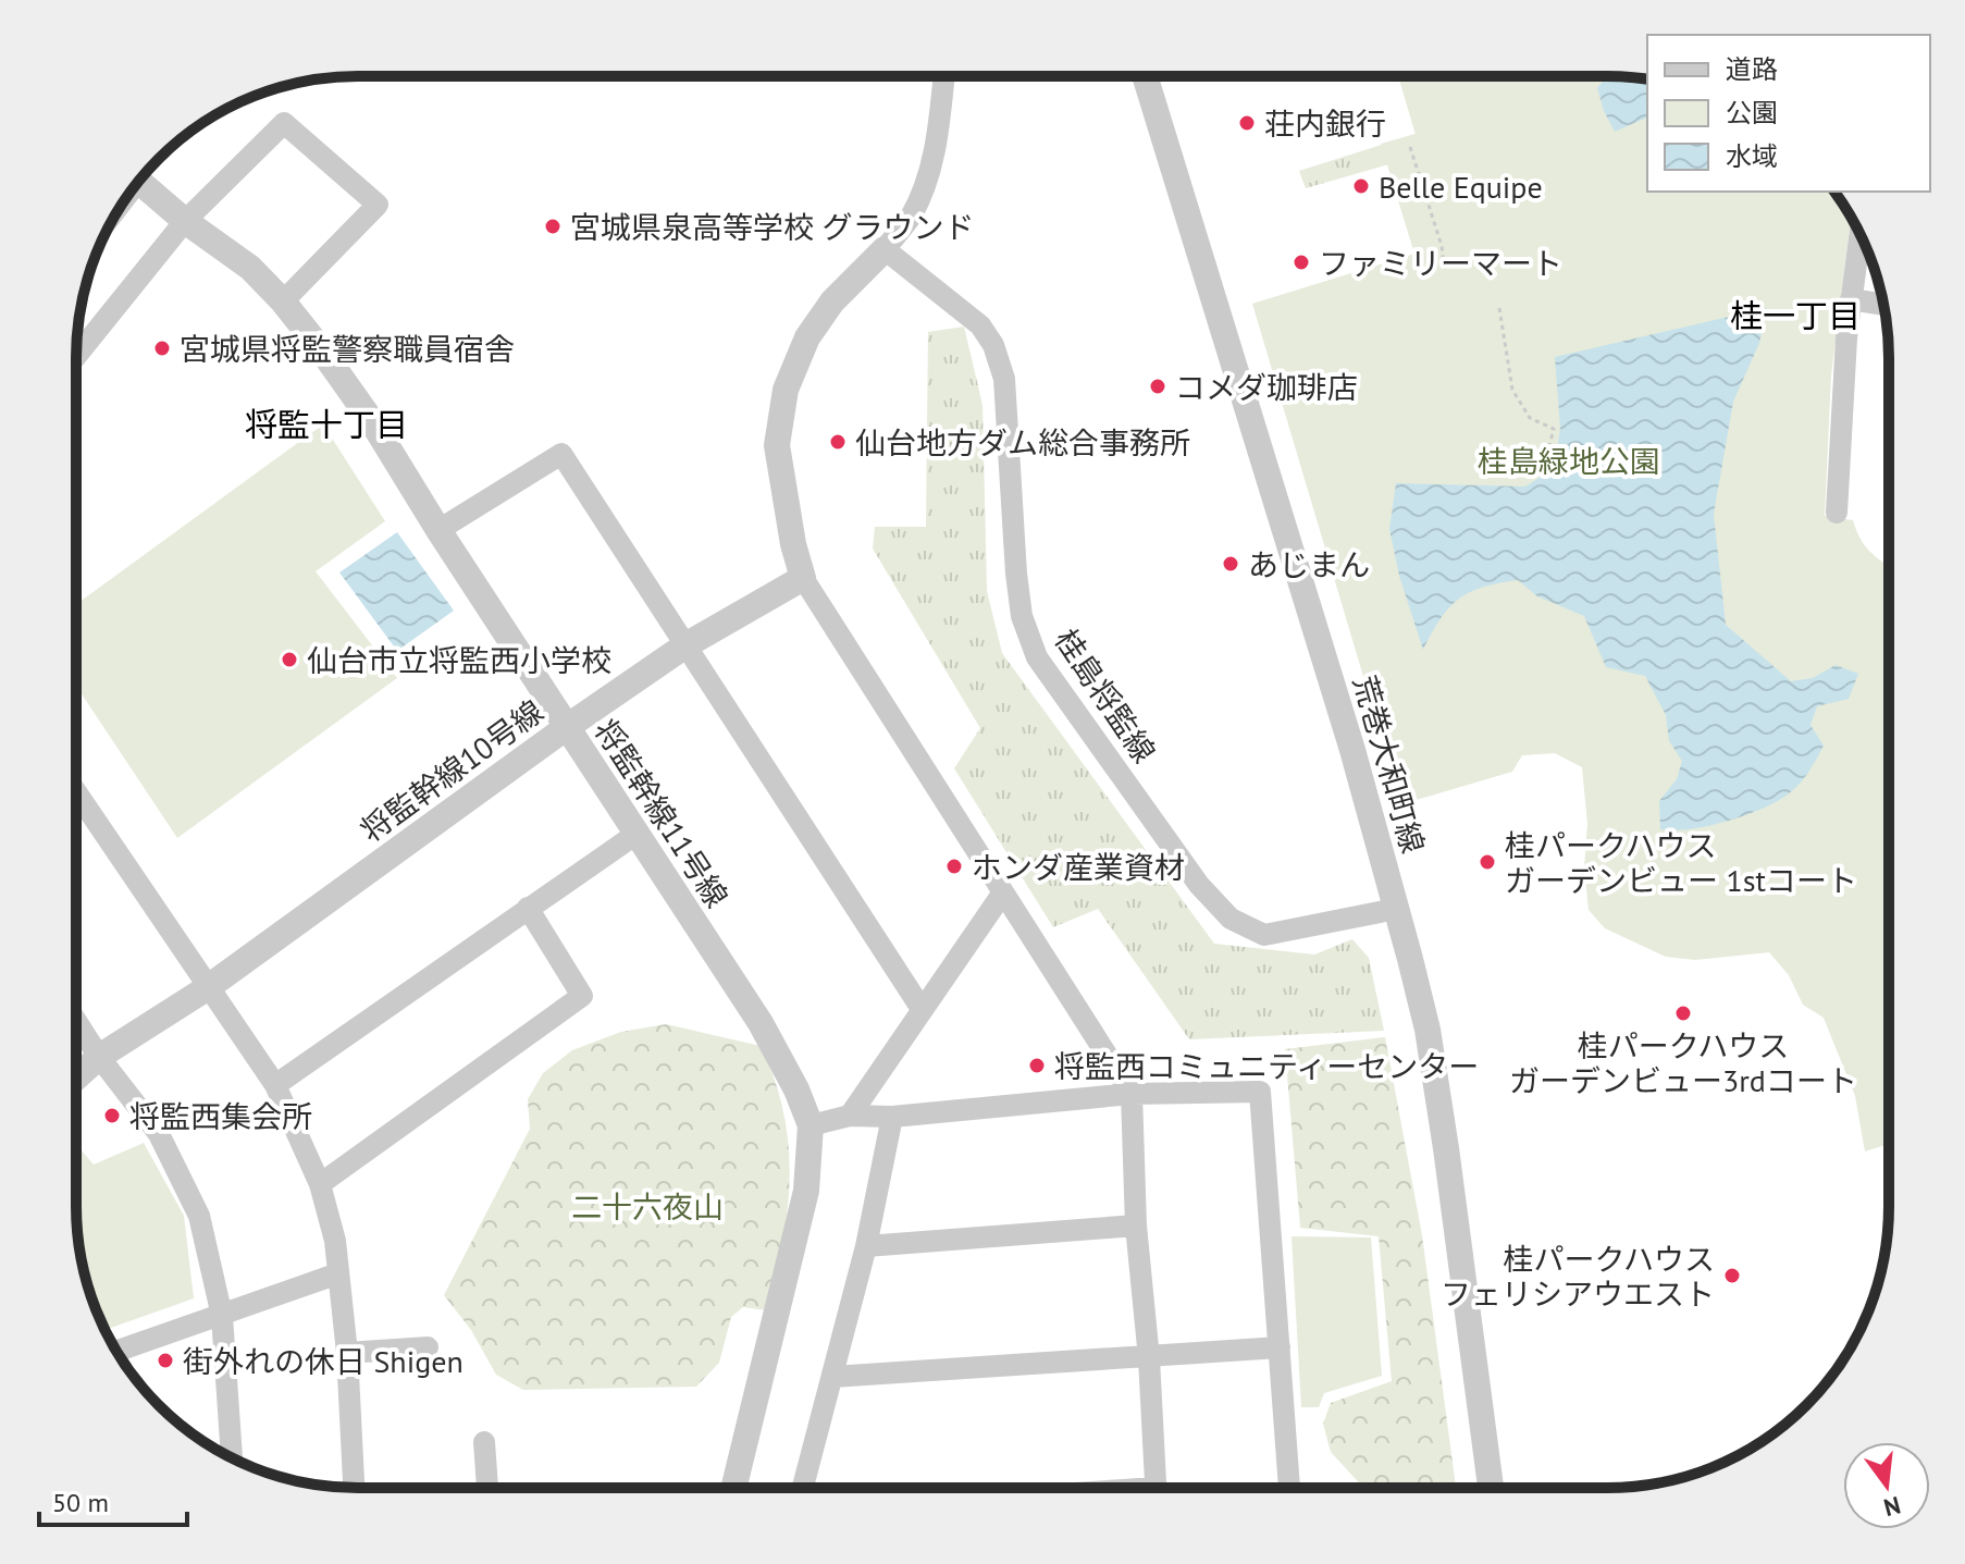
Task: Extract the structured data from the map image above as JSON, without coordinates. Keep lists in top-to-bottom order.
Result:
{
  "streets": {
    "street": [
      "桂島将監線",
      "荒巻大和町線",
      "将監幹線10号線",
      "将監幹線11号線"
    ]
  },
  "crossings": [
    ["桂島将監線", "荒巻大和町線"],
    ["将監幹線10号線", "将監幹線11号線"]
  ],
  "districts": ["桂一丁目", "将監十丁目"],
  "parks": ["桂島緑地公園", "二十六夜山"],
  "places": [
    "荘内銀行",
    "Belle Equipe",
    "宮城県泉高等学校 グラウンド",
    "ファミリーマート",
    "宮城県将監警察職員宿舎",
    "コメダ珈琲店",
    "仙台地方ダム総合事務所",
    "あじまん",
    "仙台市立将監西小学校",
    "桂パークハウス ガーデンビュー 1stコート",
    "ホンダ産業資材",
    "桂パークハウス ガーデンビュー3rdコート",
    "将監西コミュニティーセンター",
    "将監西集会所",
    "桂パークハウス フェリシアウエスト",
    "街外れの休日 Shigen"
  ],
  "legend": ["道路", "公園", "水域"],
  "scale_bar": "50 m",
  "north": "bottom"
}
